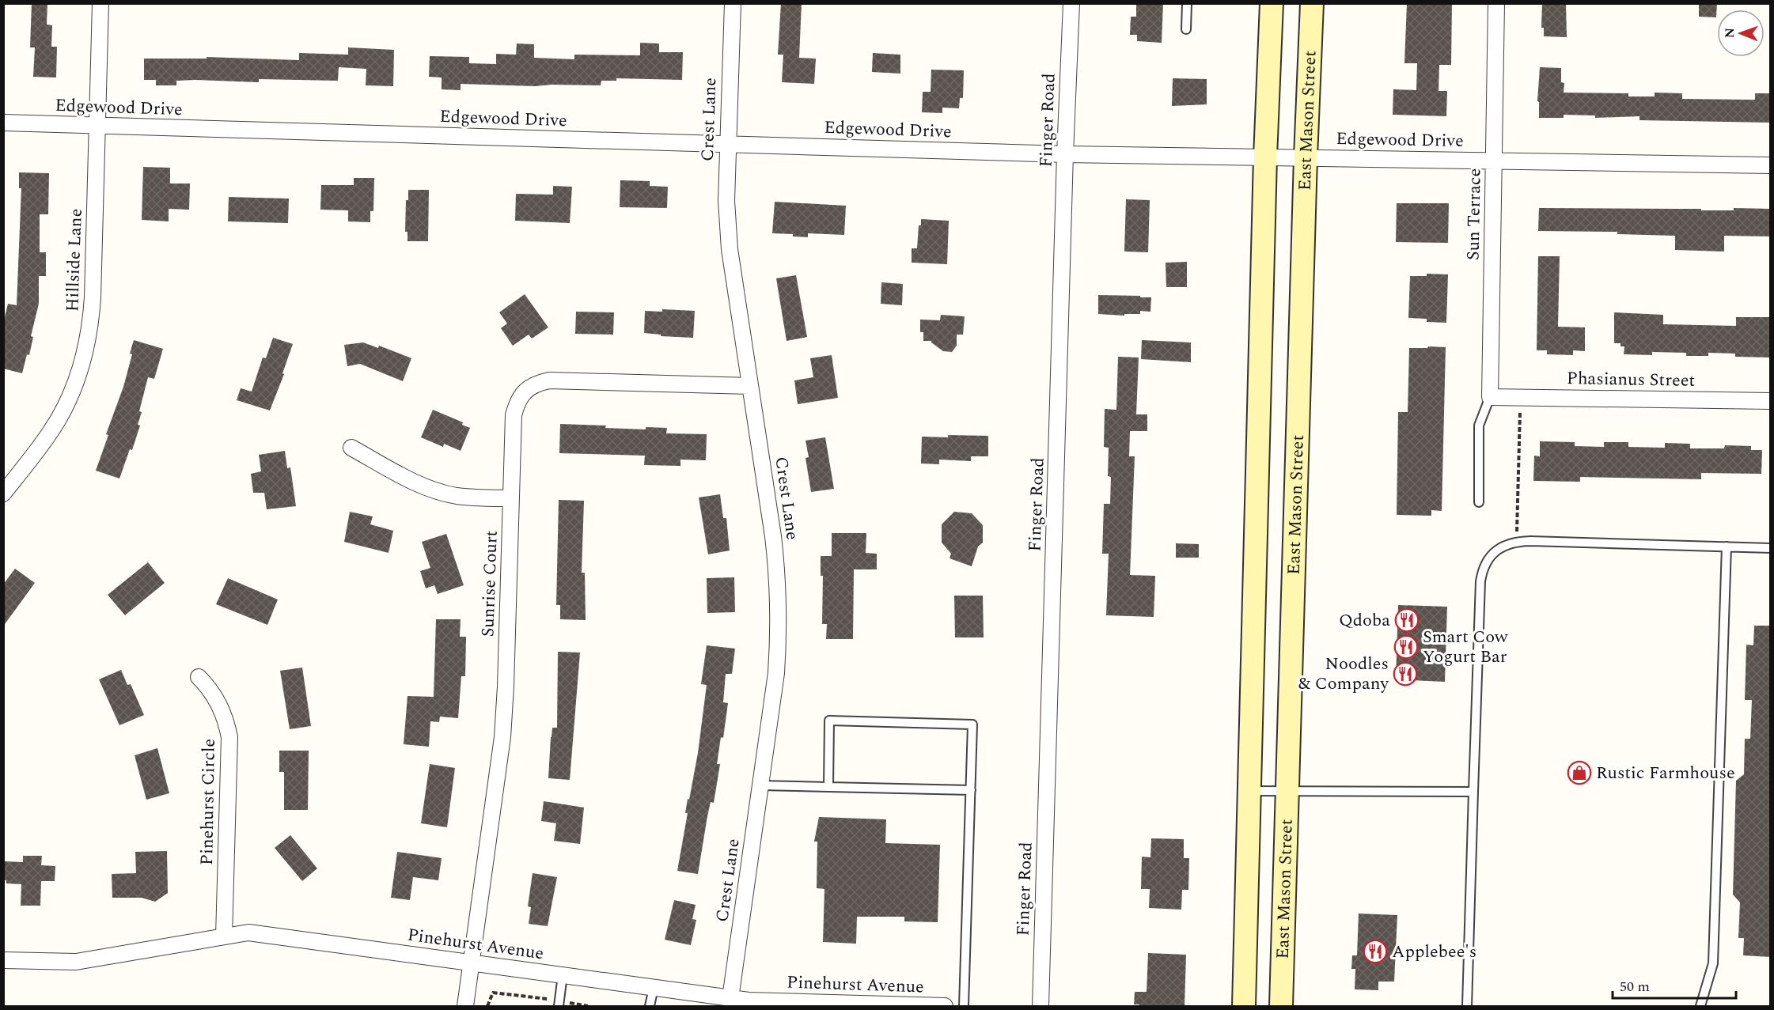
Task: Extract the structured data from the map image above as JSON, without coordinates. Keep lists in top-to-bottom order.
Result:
{
  "streets": {
    "main road": ["East Mason Street"],
    "street": [
      "Edgewood Drive",
      "Crest Lane",
      "Finger Road",
      "Sun Terrace",
      "Hillside Lane",
      "Phasianus Street",
      "Sunrise Court",
      "Pinehurst Circle",
      "Pinehurst Avenue"
    ]
  },
  "crossings": [
    ["Edgewood Drive", "Crest Lane"],
    ["Edgewood Drive", "Finger Road"],
    ["Edgewood Drive", "East Mason Street"],
    ["Edgewood Drive", "Sun Terrace"],
    ["Edgewood Drive", "Hillside Lane"],
    ["Crest Lane", "Sunrise Court"],
    ["Crest Lane", "Pinehurst Avenue"],
    ["Sun Terrace", "Phasianus Street"],
    ["Sunrise Court", "Pinehurst Avenue"],
    ["Pinehurst Circle", "Pinehurst Avenue"]
  ],
  "places": {
    "restaurant": [
      "Qdoba",
      "Smart Cow Yogurt Bar",
      "Noodles & Company",
      "Applebee's"
    ],
    "shop": ["Rustic Farmhouse"]
  },
  "scale_bar": "50 m",
  "north": "left"
}
